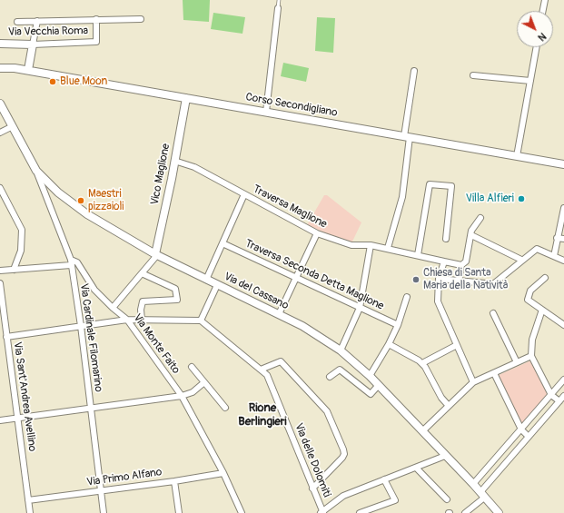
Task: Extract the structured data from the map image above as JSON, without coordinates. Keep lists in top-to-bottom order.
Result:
{
  "streets": {
    "main road": [
      "Via Vecchia Roma",
      "Corso Secondigliano",
      "Vico Maglione",
      "Via del Cassano"
    ],
    "street": [
      "Traversa Maglione",
      "Traversa Seconda Detta Maglione",
      "Via Cardinale Filomarino",
      "Via Monte Faito",
      "Via Sant'Andrea Avellino",
      "Via delle Dolomiti",
      "Via Primo Alfano"
    ]
  },
  "crossings": [
    ["Corso Secondigliano", "Vico Maglione"],
    ["Vico Maglione", "Traversa Maglione"],
    ["Vico Maglione", "Via del Cassano"],
    ["Via del Cassano", "Via Cardinale Filomarino"],
    ["Via Cardinale Filomarino", "Via Monte Faito"],
    ["Via Cardinale Filomarino", "Via Primo Alfano"],
    ["Via Monte Faito", "Via Primo Alfano"],
    ["Via Sant'Andrea Avellino", "Via Primo Alfano"]
  ],
  "districts": ["Rione Berlingieri"],
  "places": [
    "Blue Moon",
    "Villa Alfieri",
    "Maestri pizzaioli",
    "Chiesa di Santa Maria della Natività"
  ],
  "north": "bottom right"
}
